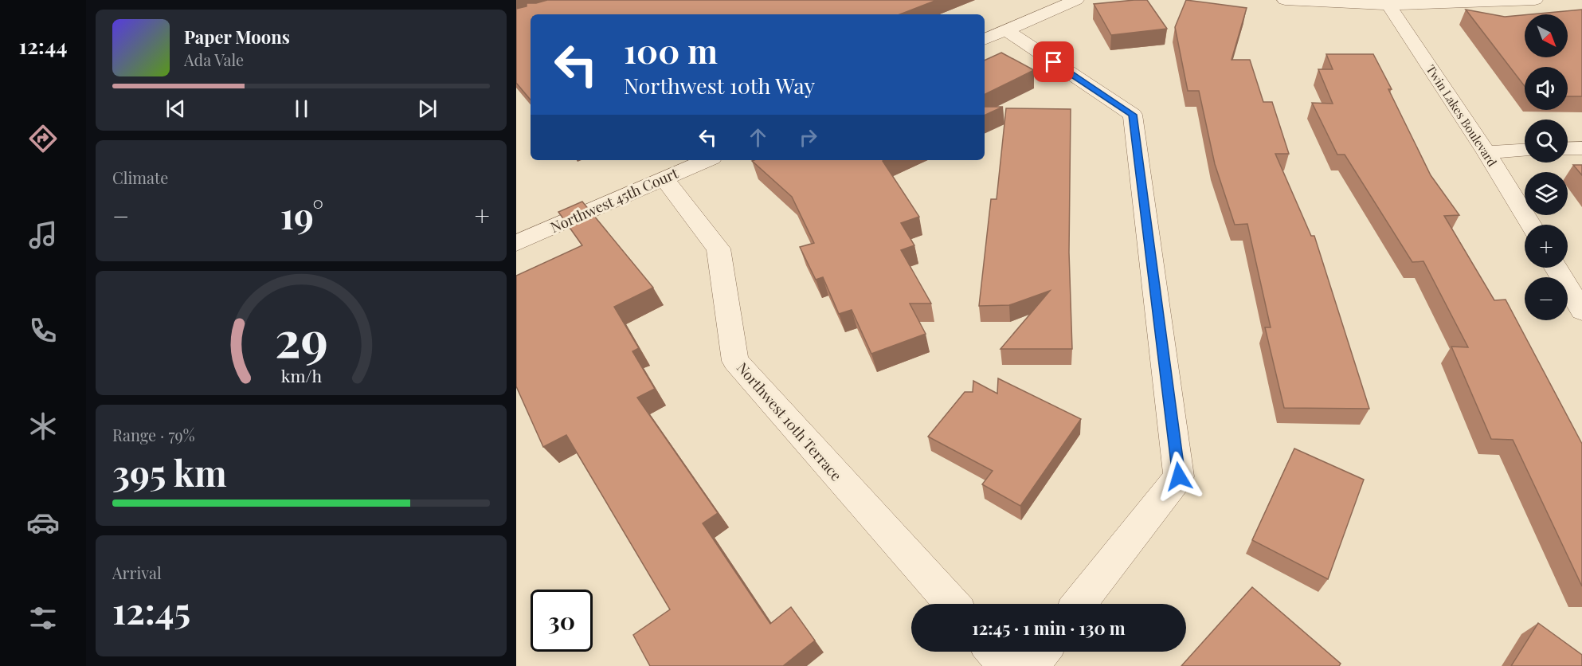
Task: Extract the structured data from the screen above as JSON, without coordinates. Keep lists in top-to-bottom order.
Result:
{
  "streets": {
    "street": ["Twin Lakes Boulevard", "Northwest 45th Court", "Northwest 10th Terrace"]
  },
  "crossings": [
    ["Northwest 45th Court", "Northwest 10th Terrace"]
  ],
  "north": "bottom right",
  "page": {
    "tabs": "12:44",
    "map_buttons": ["+", "−"],
    "turn": ["100 m", "Northwest 10th Way"],
    "song": ["Paper Moons", "Ada Vale"],
    "tile": [
      "Climate",
      ["Range · 79%", "395 km"],
      ["Arrival", "12:45"]
    ],
    "heat": ["−", "19°", "+"],
    "limit": "30",
    "trip": "12:45 · 1 min · 130 m",
    "gauge": ["29", "km/h"]
  }
}
